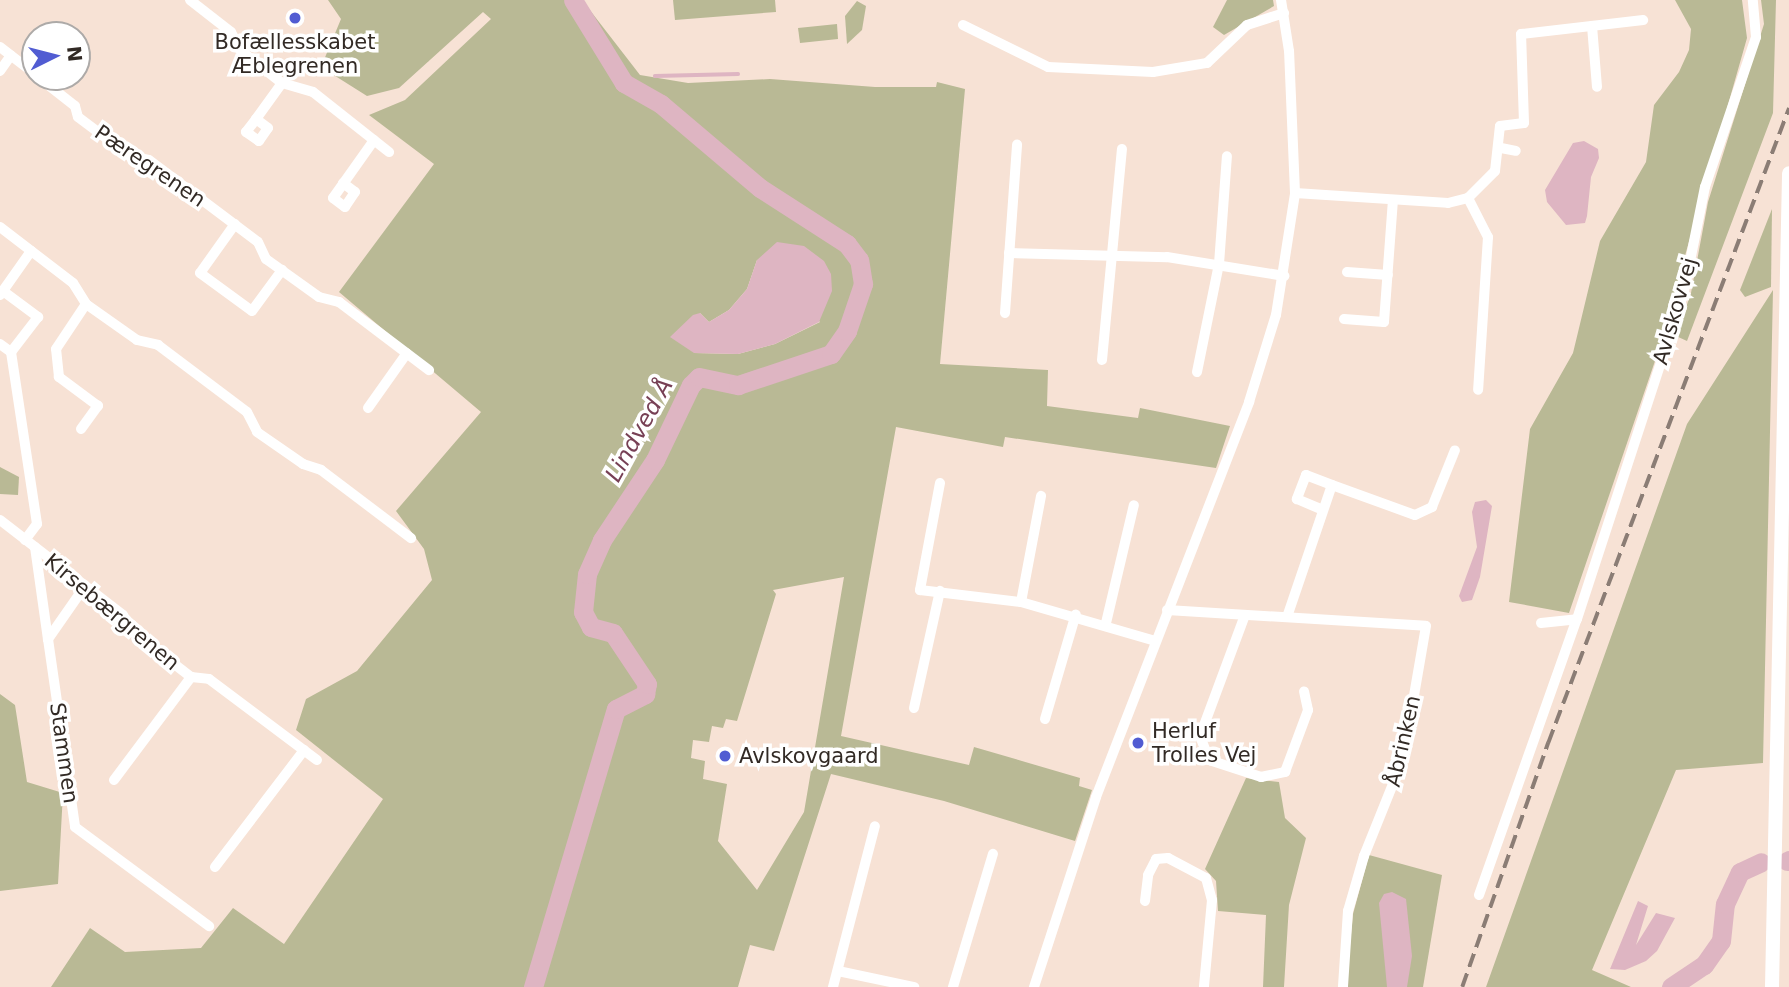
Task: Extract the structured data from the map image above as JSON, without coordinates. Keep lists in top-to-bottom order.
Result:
{
  "streets": {
    "street": [
      "Pæregrenen",
      "Avlskovvej",
      "Kirsebærgrenen",
      "Åbrinken",
      "Stammen"
    ]
  },
  "crossings": [
    ["Kirsebærgrenen", "Stammen"]
  ],
  "water": ["Lindved Å"],
  "places": ["Bofællesskabet Æblegrenen", "Herluf Trolles Vej", "Avlskovgaard"],
  "north": "right"
}
